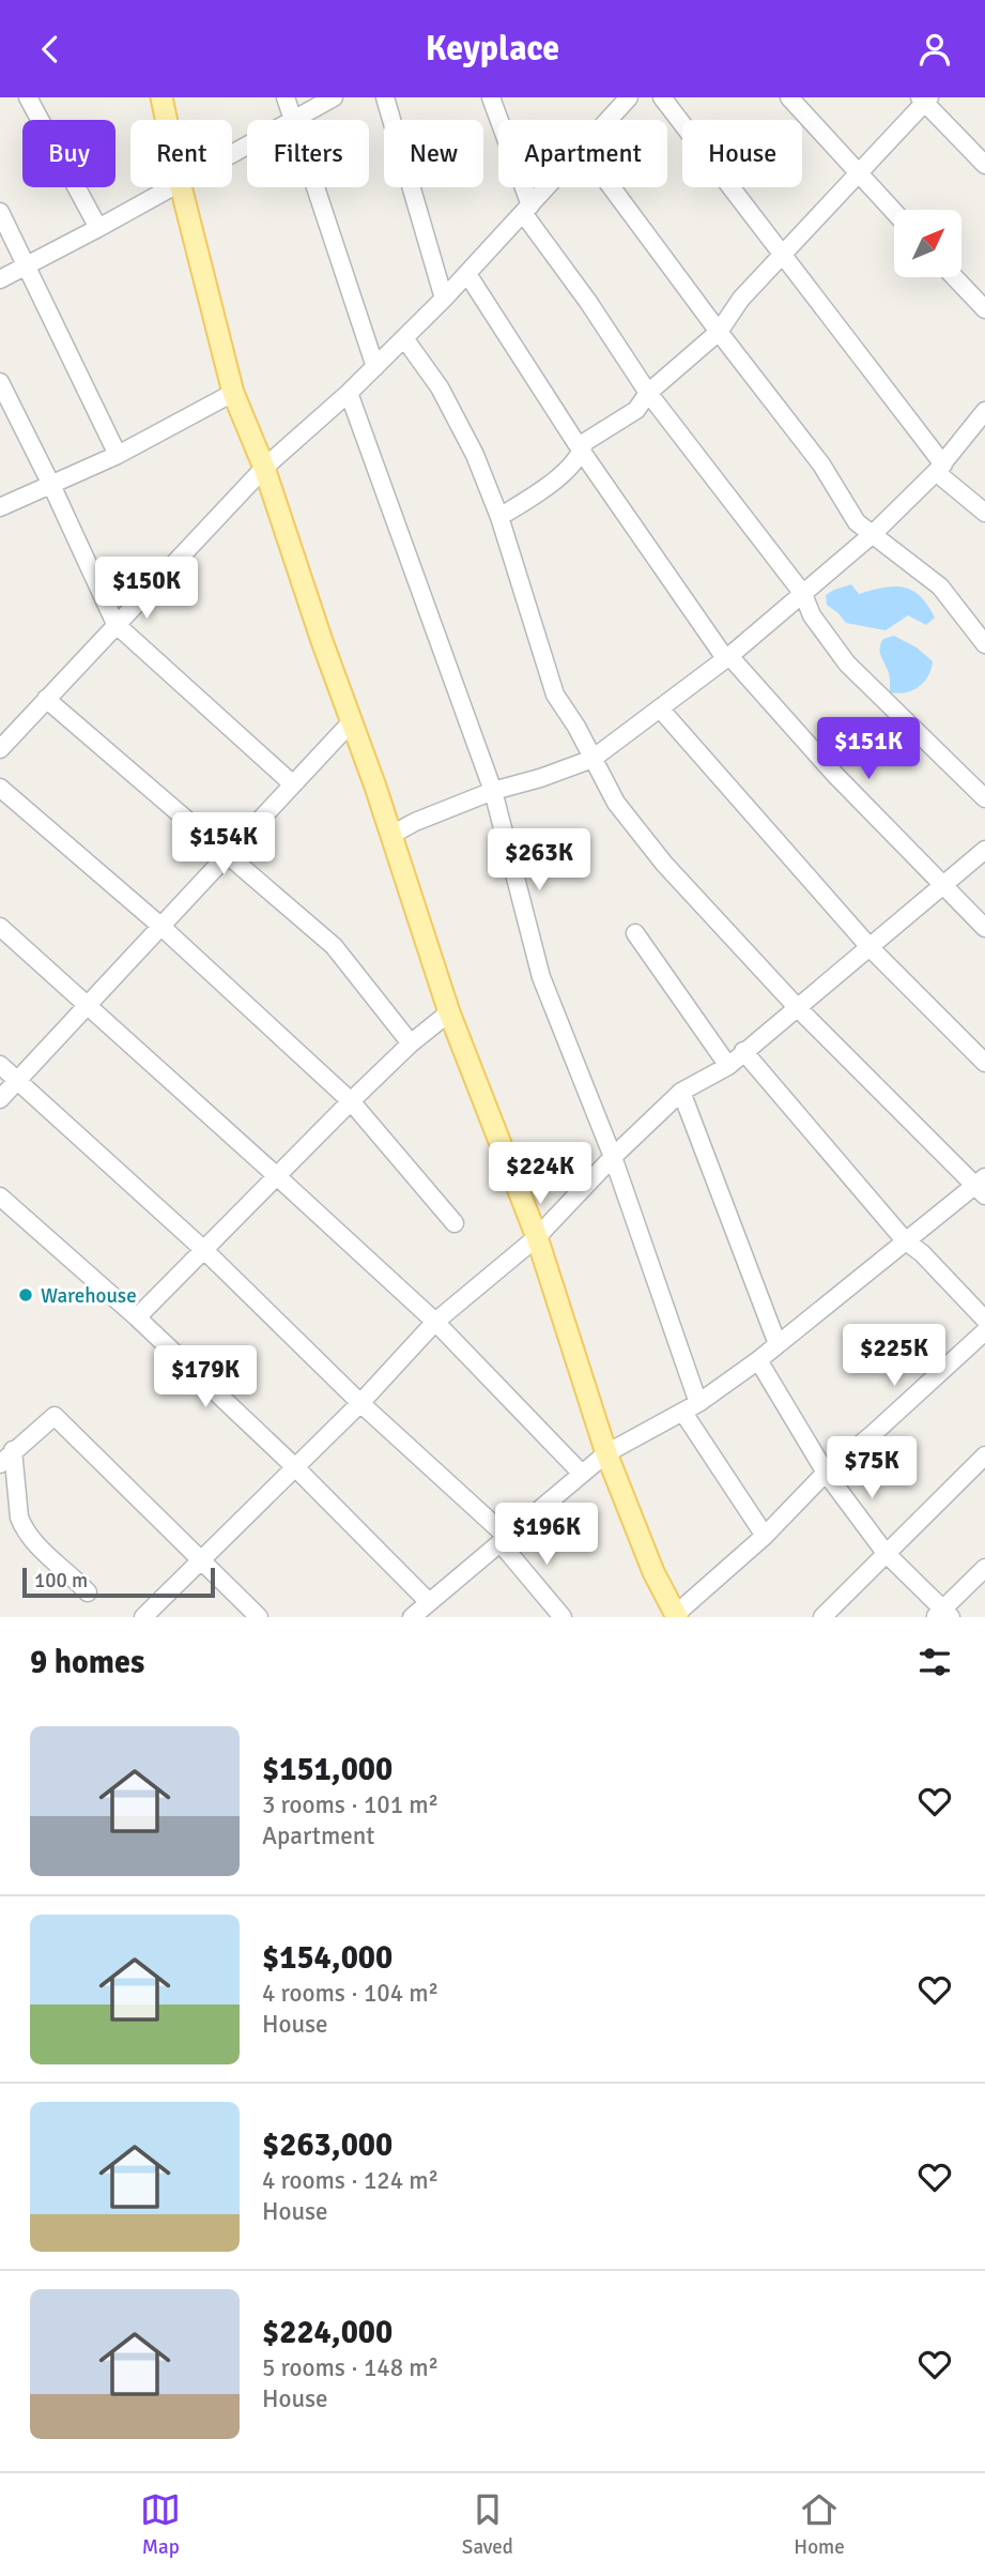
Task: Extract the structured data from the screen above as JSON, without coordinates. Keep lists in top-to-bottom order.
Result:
{
  "places": ["Warehouse"],
  "scale_bar": "100 m",
  "north": "top right",
  "page": {
    "header": "Keyplace",
    "chip": [
      "Buy",
      "Rent",
      "Filters",
      "New",
      "Apartment",
      "House"
    ],
    "price": [
      "$150K",
      "$151K",
      "$154K",
      "$263K",
      "$224K",
      "$225K",
      "$179K",
      "$75K",
      "$196K"
    ],
    "scale": "100 m",
    "heading": "9 homes",
    "list": [
      {
        "name": "$151,000",
        "note": "3 rooms · 101 m² · Apartment"
      },
      {
        "name": "$154,000",
        "note": "4 rooms · 104 m² · House"
      },
      {
        "name": "$263,000",
        "note": "4 rooms · 124 m² · House"
      },
      {
        "name": "$224,000",
        "note": "5 rooms · 148 m² · House"
      }
    ],
    "tabs": ["Map", "Saved", "Home"]
  }
}
